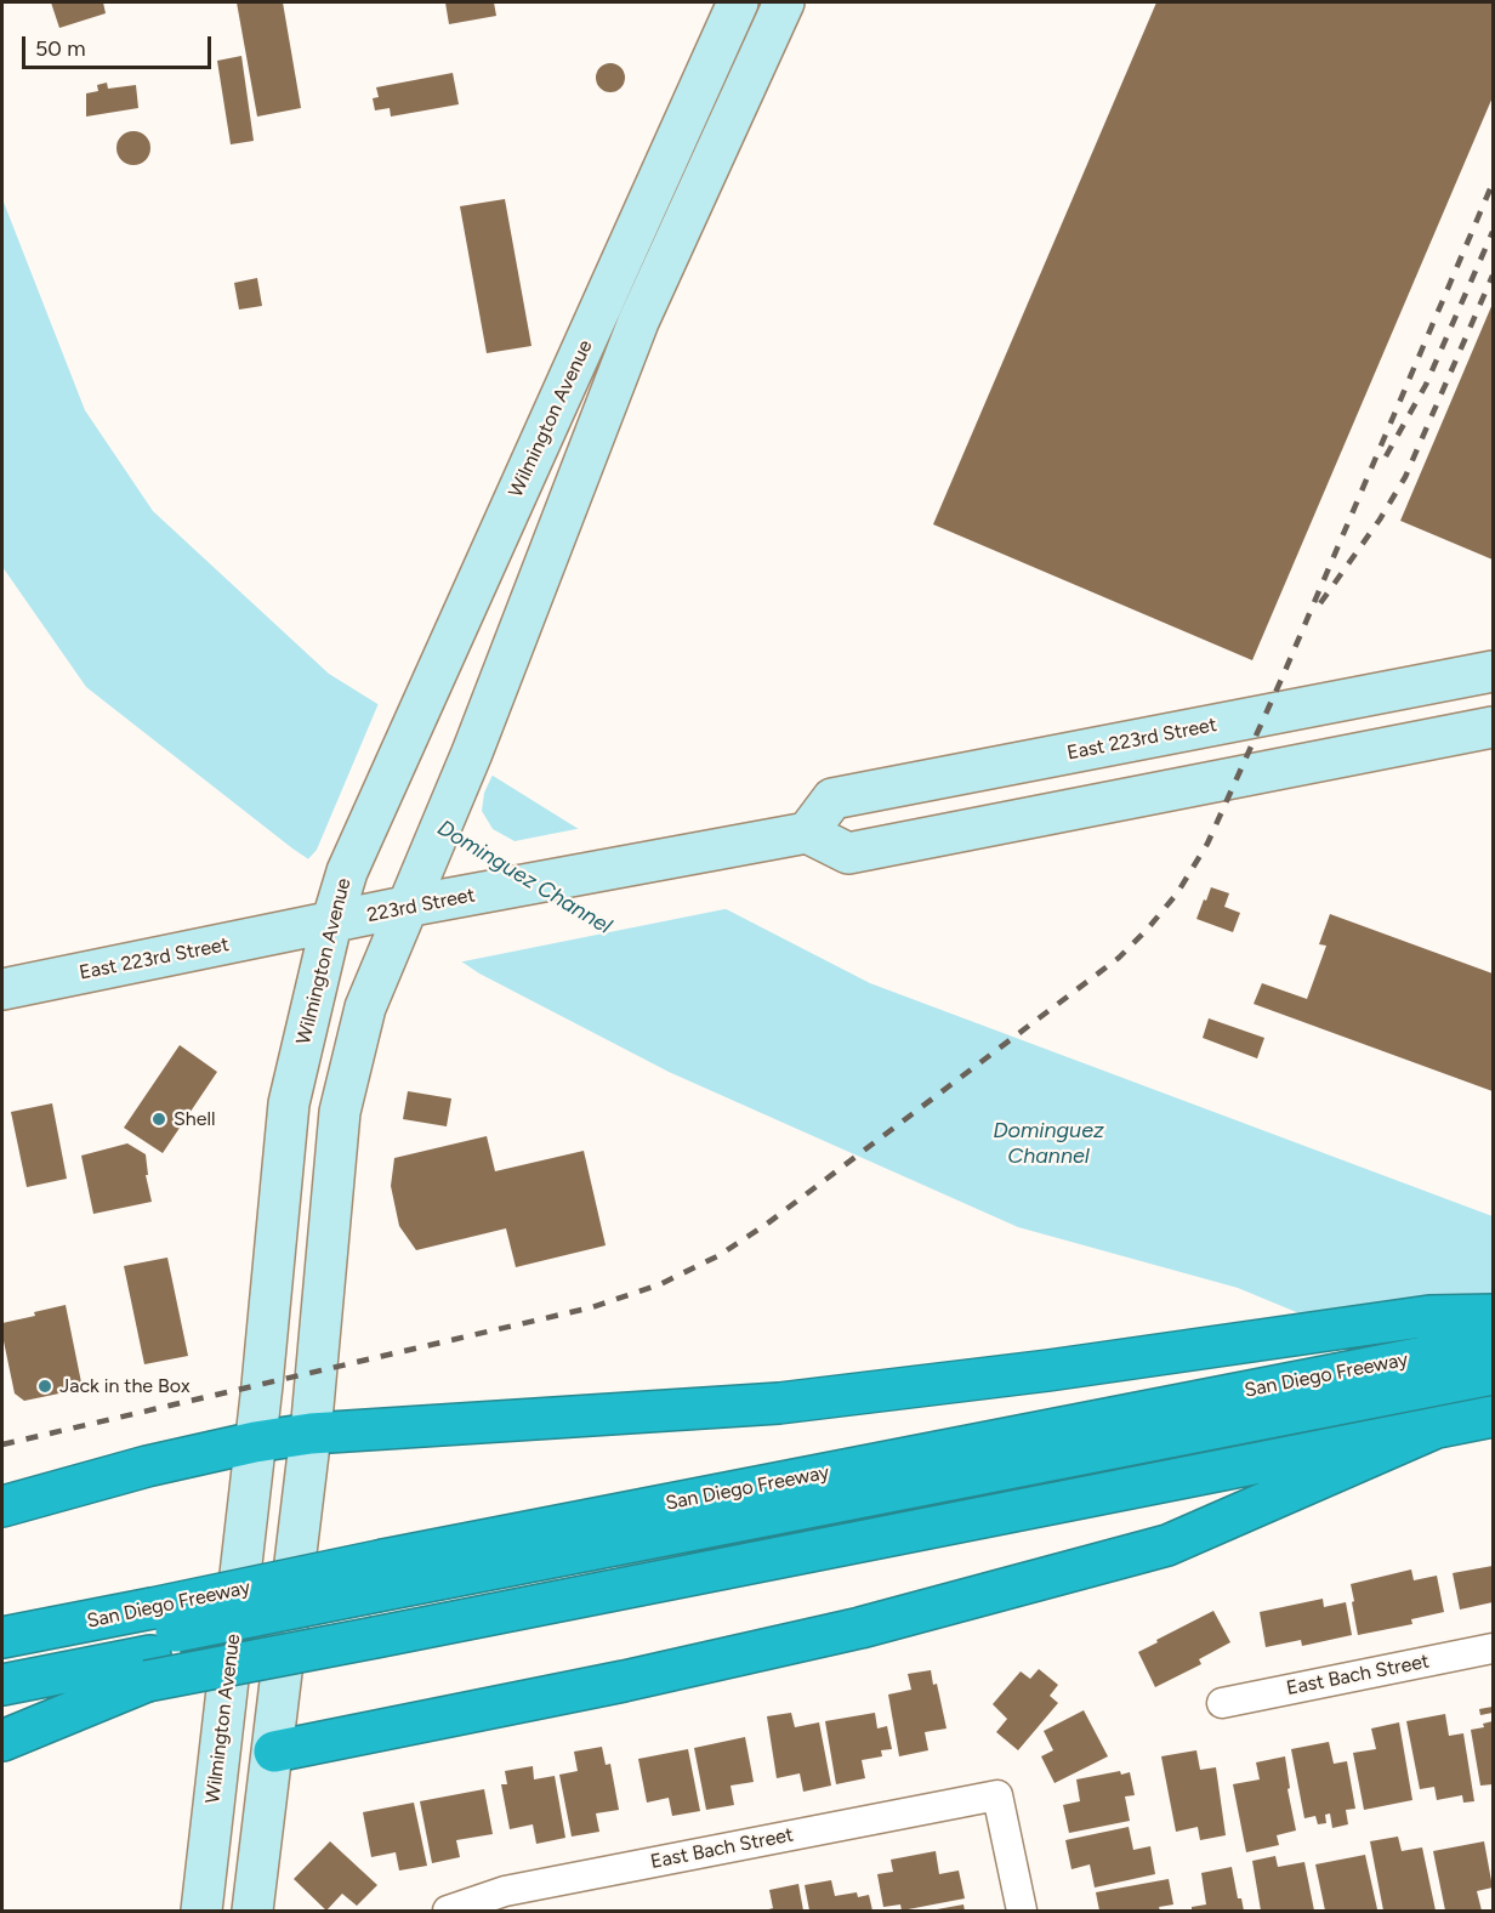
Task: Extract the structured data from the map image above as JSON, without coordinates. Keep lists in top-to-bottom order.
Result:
{
  "streets": {
    "highway": ["San Diego Freeway"],
    "main road": ["Wilmington Avenue", "East 223rd Street", "223rd Street"],
    "street": ["East Bach Street"]
  },
  "crossings": [
    ["Wilmington Avenue", "East 223rd Street"],
    ["Wilmington Avenue", "223rd Street"],
    ["East 223rd Street", "223rd Street"]
  ],
  "water": ["Dominguez Channel"],
  "places": ["Shell", "Jack in the Box"],
  "scale_bar": "50 m"
}
